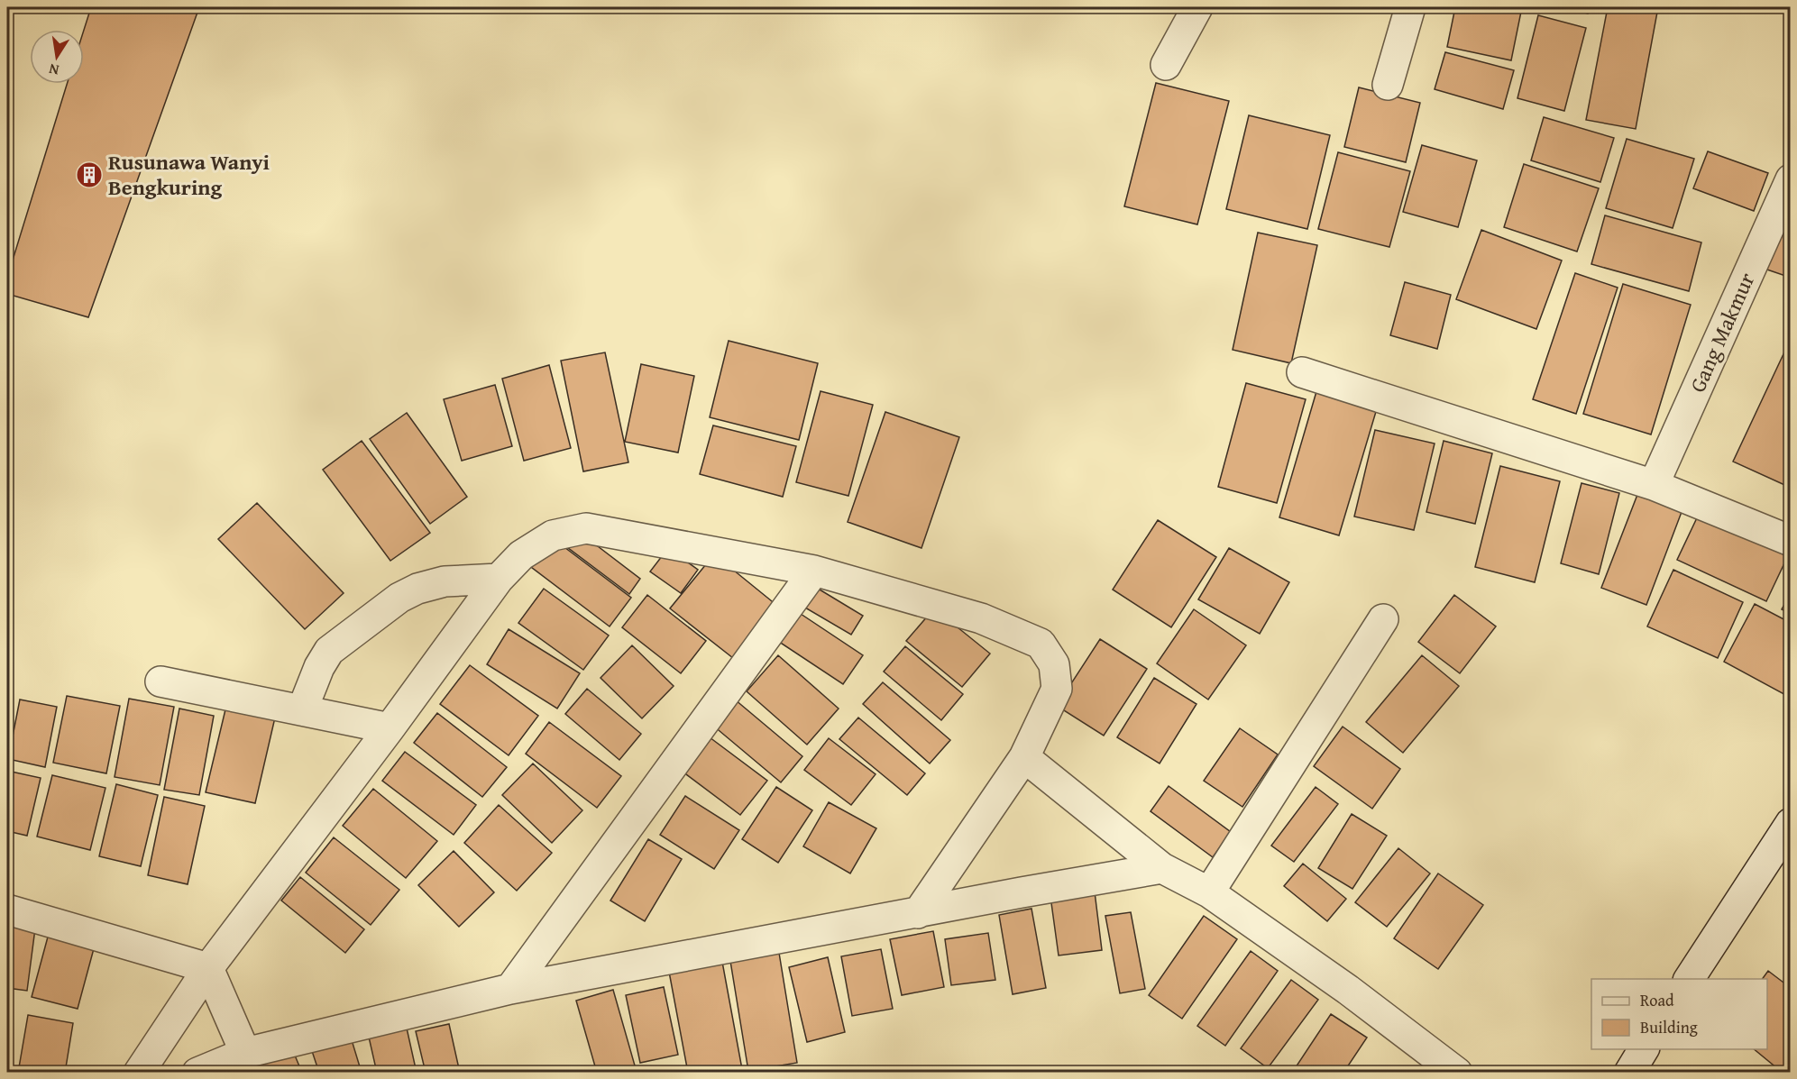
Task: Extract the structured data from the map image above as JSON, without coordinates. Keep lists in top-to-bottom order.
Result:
{
  "streets": {
    "street": ["Gang Makmur"]
  },
  "places": {
    "building": ["Rusunawa Wanyi Bengkuring"]
  },
  "legend": ["Road", "Building"],
  "north": "bottom"
}
